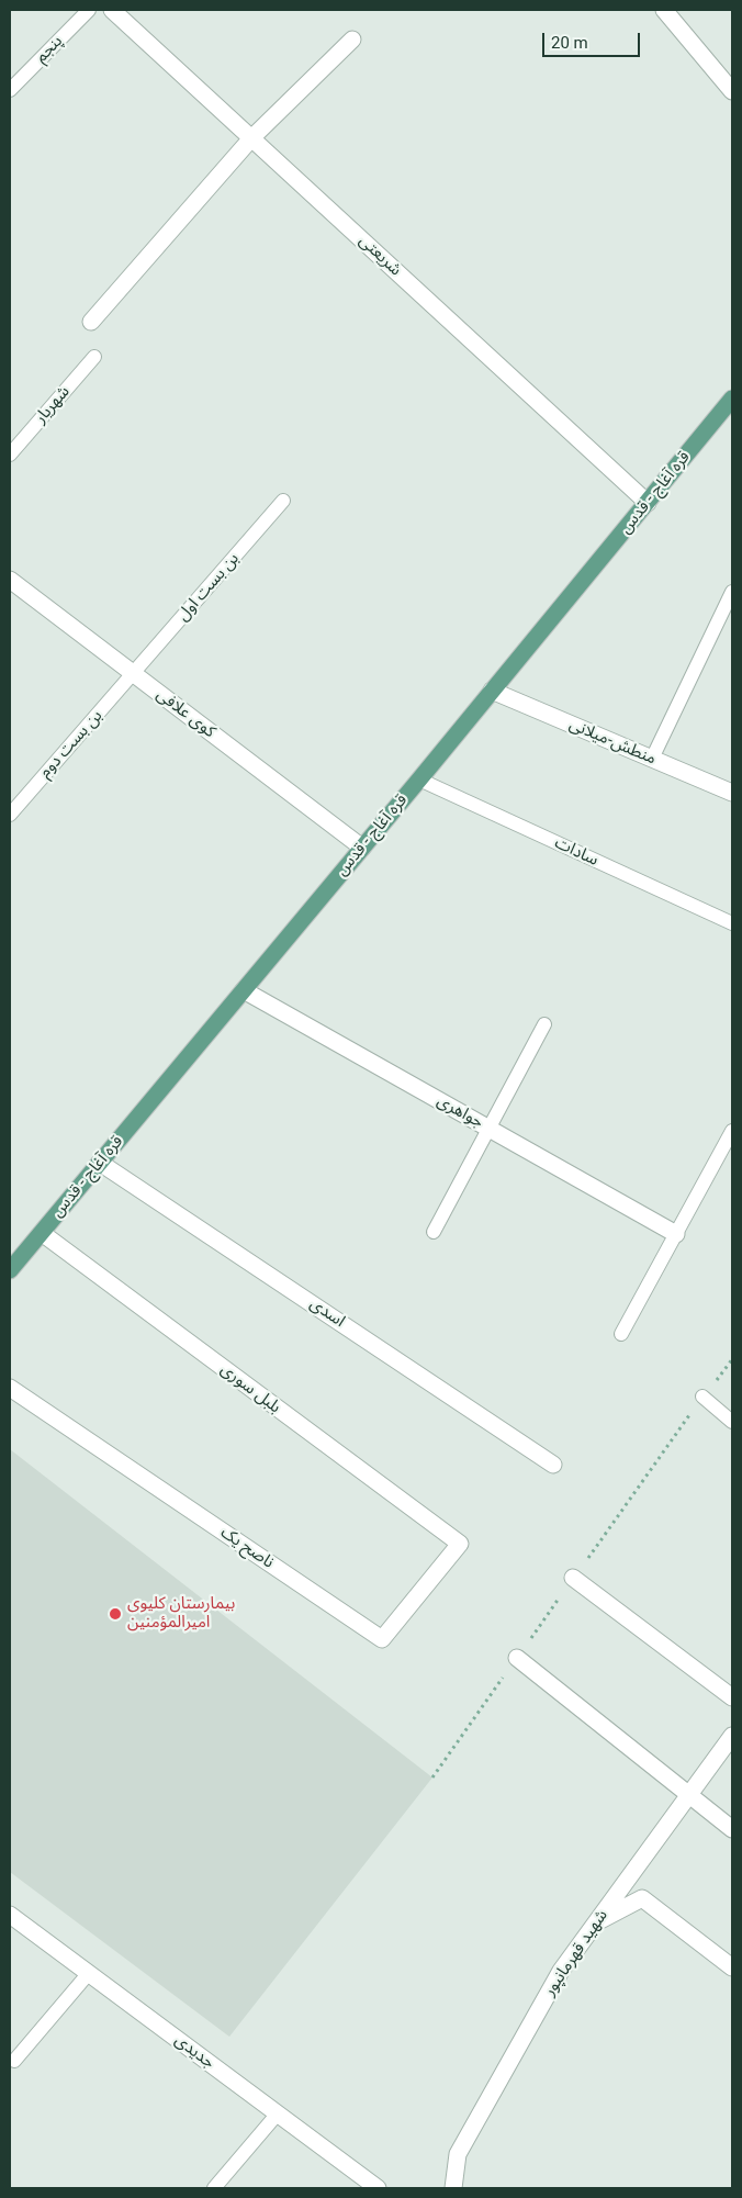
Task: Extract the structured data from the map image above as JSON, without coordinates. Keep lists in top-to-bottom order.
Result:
{
  "streets": {
    "main road": ["قره آغاج - قدس"],
    "street": [
      "شریعتی",
      "کوی علافی",
      "منطش-میلانی",
      "جواهری",
      "اسدی",
      "بلبل سوری",
      "ناصح یک",
      "شهید قهرمانپور",
      "جدیدی"
    ],
    "lane": [
      "پنجم",
      "شهریار",
      "بن بست اول",
      "بن بست دوم",
      "سادات"
    ]
  },
  "crossings": [
    ["شریعتی", "قره آغاج - قدس"],
    ["قره آغاج - قدس", "کوی علافی"],
    ["قره آغاج - قدس", "منطش-میلانی"],
    ["قره آغاج - قدس", "سادات"],
    ["قره آغاج - قدس", "جواهری"],
    ["قره آغاج - قدس", "اسدی"],
    ["قره آغاج - قدس", "بلبل سوری"],
    ["بن بست اول", "کوی علافی"],
    ["بن بست اول", "بن بست دوم"],
    ["کوی علافی", "بن بست دوم"],
    ["بلبل سوری", "ناصح یک"]
  ],
  "places": ["بیمارستان کلیوی امیرالمؤمنین"],
  "scale_bar": "20 m"
}
